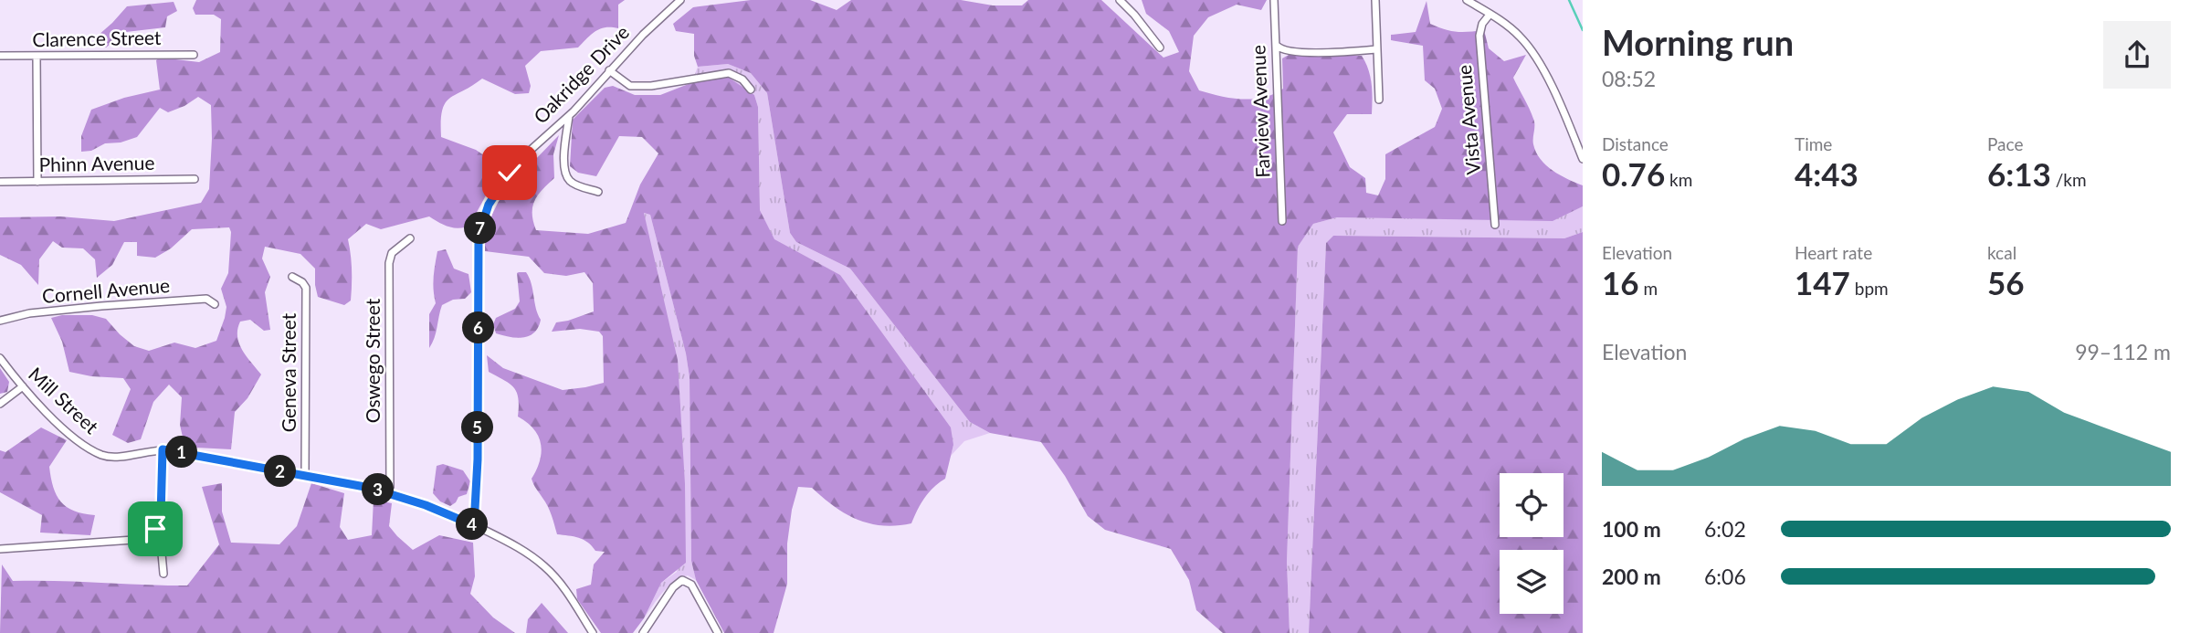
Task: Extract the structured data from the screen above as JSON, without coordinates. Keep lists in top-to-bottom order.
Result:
{
  "streets": {
    "street": [
      "Clarence Street",
      "Oakridge Drive",
      "Farview Avenue",
      "Vista Avenue",
      "Phinn Avenue",
      "Cornell Avenue",
      "Oswego Street",
      "Geneva Street",
      "Mill Street"
    ]
  },
  "crossings": [
    ["Oakridge Drive", "Mill Street"],
    ["Oswego Street", "Mill Street"],
    ["Geneva Street", "Mill Street"]
  ],
  "page": {
    "heading": ["Morning run", "08:52"],
    "stats": [
      ["Distance", "0.76 km"],
      ["Time", "4:43"],
      ["Pace", "6:13 /km"],
      ["Elevation", "16 m"],
      ["Heart rate", "147 bpm"],
      ["kcal", "56"]
    ],
    "pins": [
      "7",
      "6",
      "5",
      "1",
      "2",
      "3",
      "4"
    ],
    "chart": ["Elevation", "99–112 m"],
    "list": [
      {
        "name": "100 m",
        "note": "6:02"
      },
      {
        "name": "200 m",
        "note": "6:06"
      }
    ]
  }
}
